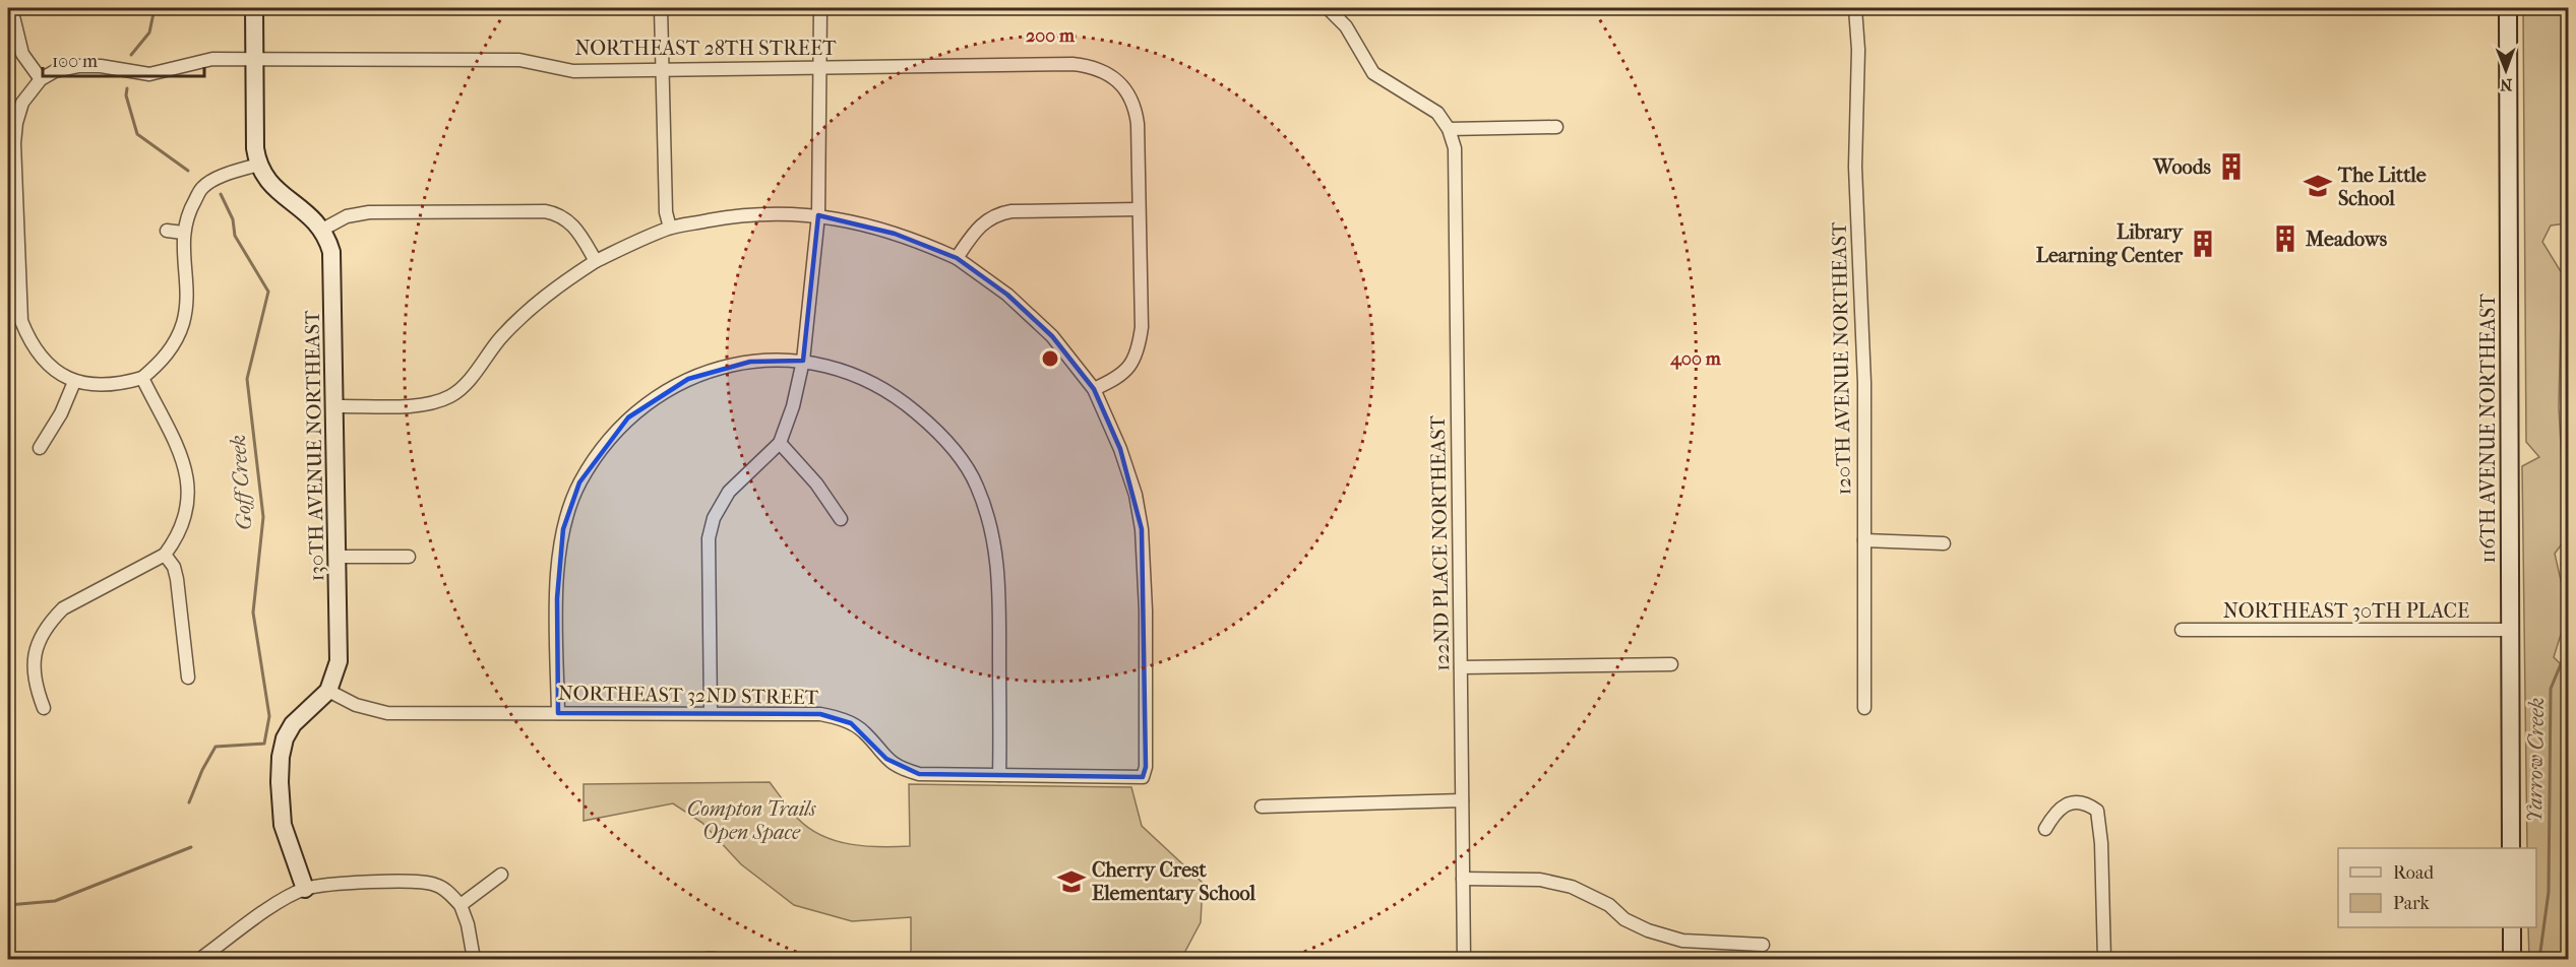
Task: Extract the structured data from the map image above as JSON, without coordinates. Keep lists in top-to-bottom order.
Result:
{
  "streets": {
    "street": [
      "NORTHEAST 28TH STREET",
      "120TH AVENUE NORTHEAST",
      "116TH AVENUE NORTHEAST",
      "130TH AVENUE NORTHEAST",
      "122ND PLACE NORTHEAST",
      "NORTHEAST 30TH PLACE",
      "NORTHEAST 32ND STREET"
    ]
  },
  "crossings": [
    ["116TH AVENUE NORTHEAST", "NORTHEAST 30TH PLACE"],
    ["130TH AVENUE NORTHEAST", "NORTHEAST 32ND STREET"]
  ],
  "water": ["Goff Creek", "Yarrow Creek"],
  "parks": ["Compton Trails Open Space"],
  "places": {
    "building": ["Woods", "Meadows", "Library Learning Center"],
    "school or university": ["The Little School", "Cherry Crest Elementary School"]
  },
  "legend": ["Road", "Park"],
  "scale_bar": "100 m",
  "north": "bottom",
  "rings": ["200 m", "400 m"]
}
